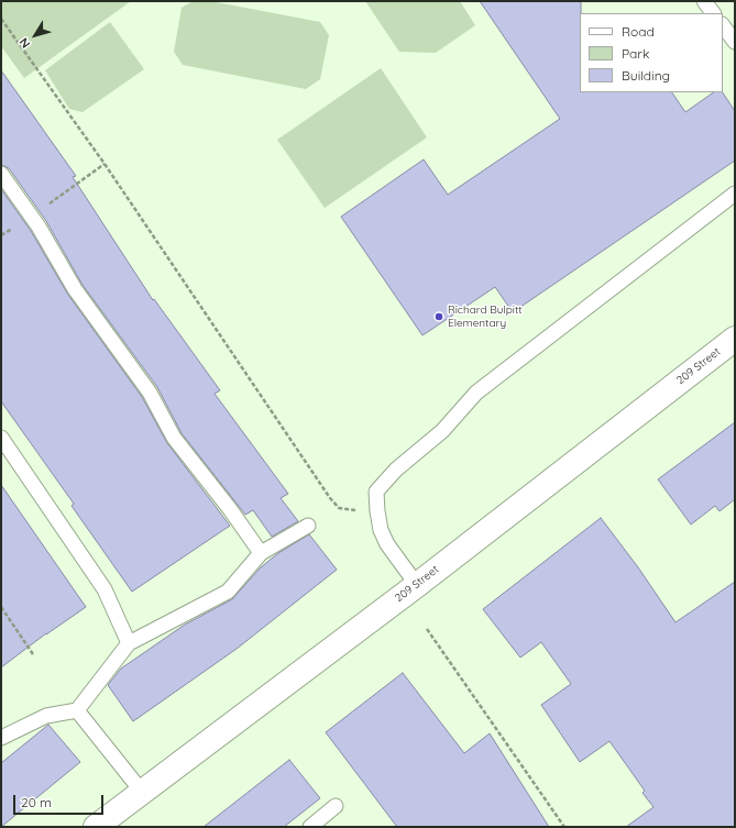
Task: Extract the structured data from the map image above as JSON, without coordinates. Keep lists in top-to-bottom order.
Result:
{
  "streets": {
    "street": ["209 Street"]
  },
  "places": ["Richard Bulpitt Elementary"],
  "legend": ["Road", "Park", "Building"],
  "scale_bar": "20 m",
  "north": "bottom left"
}
